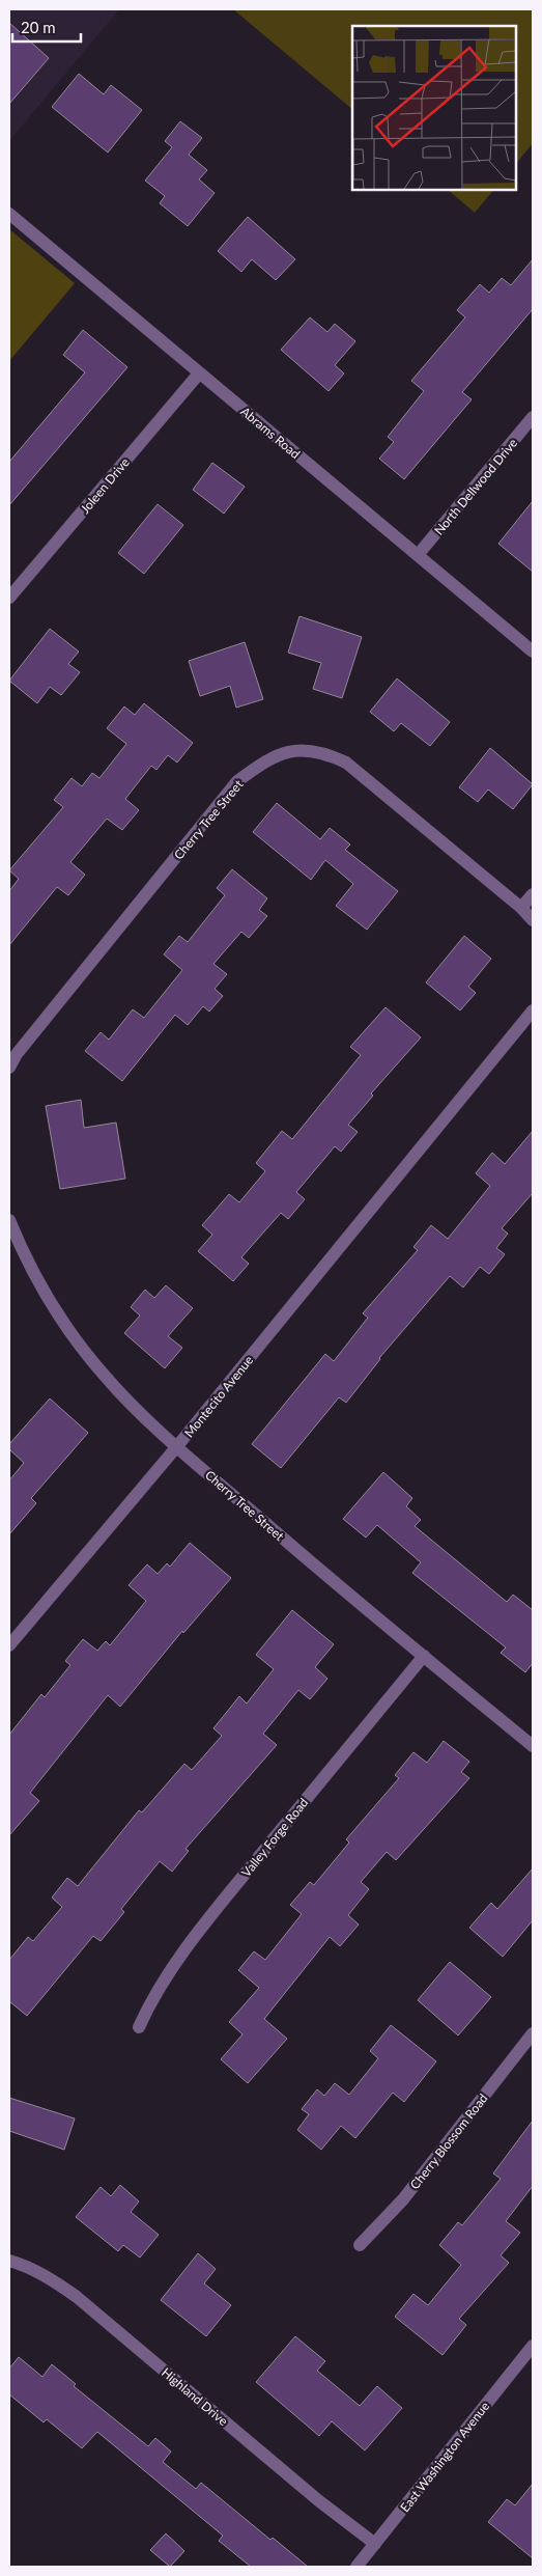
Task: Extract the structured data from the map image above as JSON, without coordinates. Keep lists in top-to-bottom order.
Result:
{
  "streets": {
    "street": [
      "Abrams Road",
      "Joleen Drive",
      "North Dellwood Drive",
      "Cherry Tree Street",
      "Montecito Avenue",
      "Valley Forge Road",
      "Cherry Blossom Road",
      "Highland Drive",
      "East Washington Avenue"
    ]
  },
  "crossings": [
    ["Abrams Road", "Joleen Drive"],
    ["Abrams Road", "North Dellwood Drive"],
    ["Cherry Tree Street", "Montecito Avenue"],
    ["Cherry Tree Street", "Valley Forge Road"],
    ["Highland Drive", "East Washington Avenue"]
  ],
  "scale_bar": "20 m"
}
